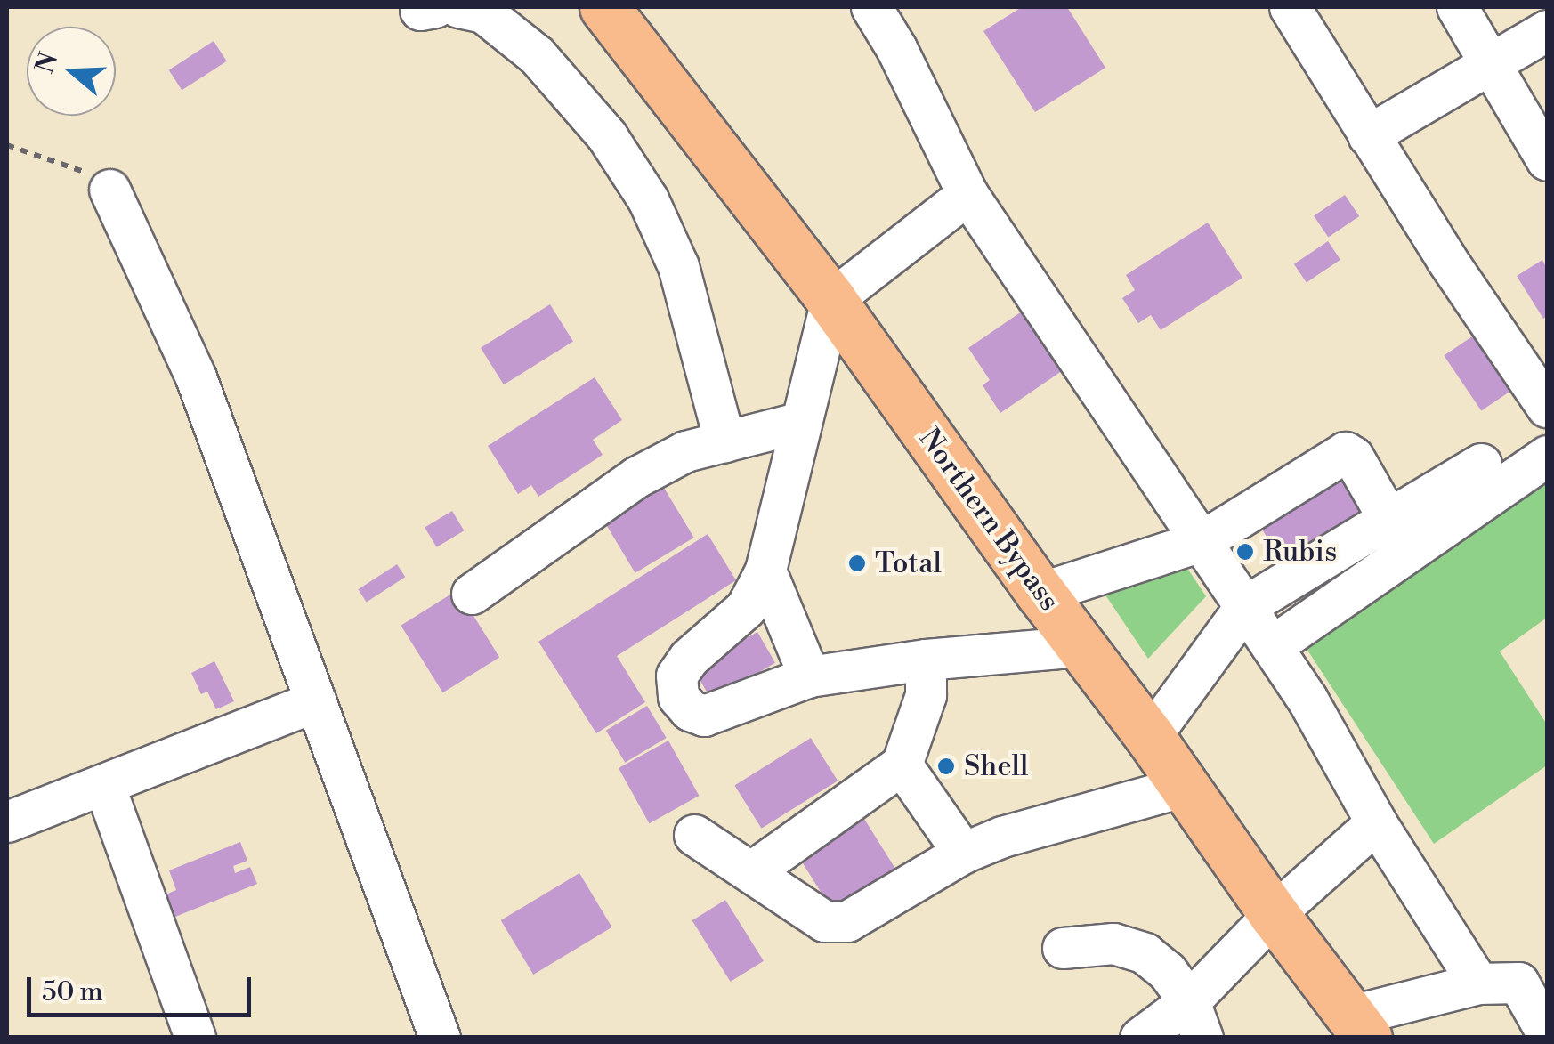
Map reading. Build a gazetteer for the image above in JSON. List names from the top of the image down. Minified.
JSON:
{"streets":{"main road":["Northern Bypass"]},"places":["Rubis","Total","Shell"],"scale_bar":"50 m","north":"left"}
